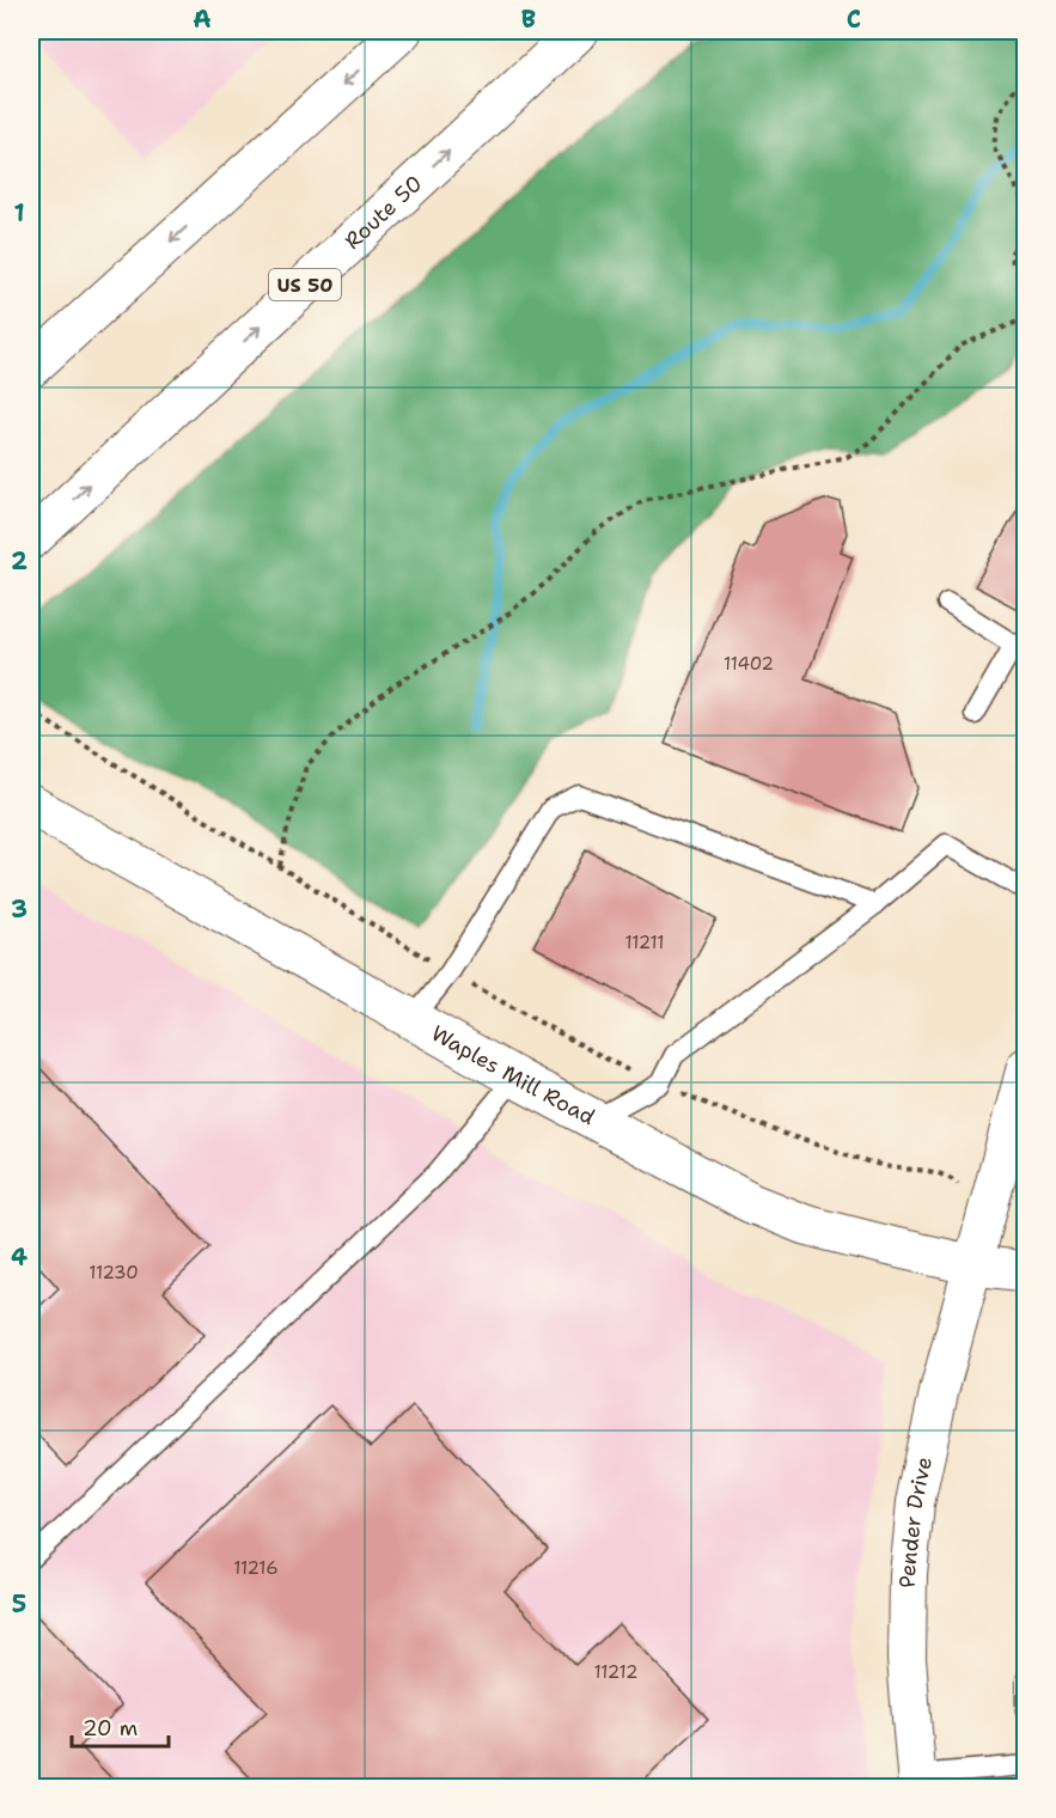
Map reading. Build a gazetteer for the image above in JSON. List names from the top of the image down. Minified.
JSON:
{"streets":{"main road":["Route 50","US 50","Waples Mill Road"],"street":["Pender Drive"]},"crossings":[["Waples Mill Road","Pender Drive"]],"house_numbers":["11402","11211","11230","11216","11212"],"scale_bar":"20 m","grid":{"columns":["A","B","C"],"rows":["1","2","3","4","5"]}}
